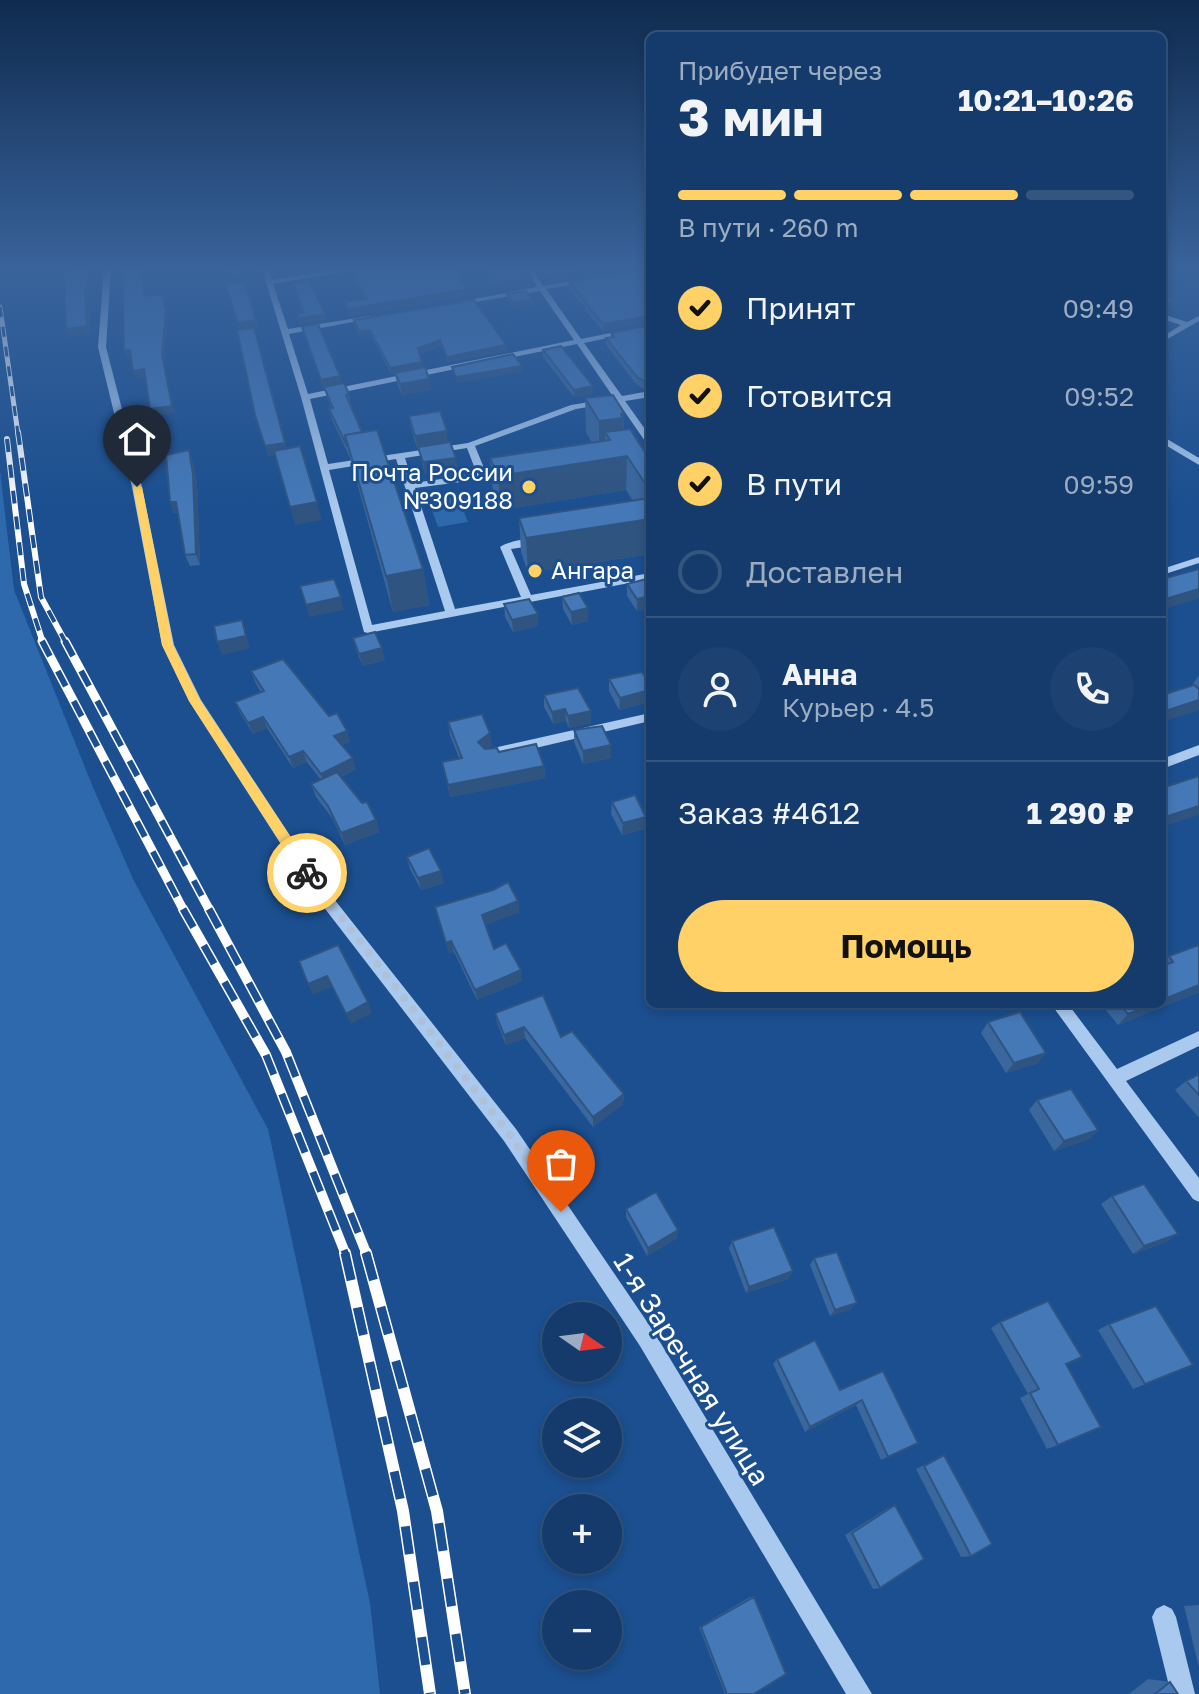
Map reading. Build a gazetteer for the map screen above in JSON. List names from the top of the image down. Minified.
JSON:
{"streets":{"street":["1-я Заречная улица"]},"places":["Почта России №309188","Ангара"],"north":"right","page":{"heading":["3 мин","Прибудет через","10:21–10:26"],"panel":["Анна","Курьер · 4.5","Заказ #4612","1 290 ₽"],"bar":"В пути · 260 m","list":[["Принят","09:49"],["Готовится","09:52"],["В пути","09:59"],"Доставлен"],"buttons":"Помощь","map_buttons":["+","−"]}}
